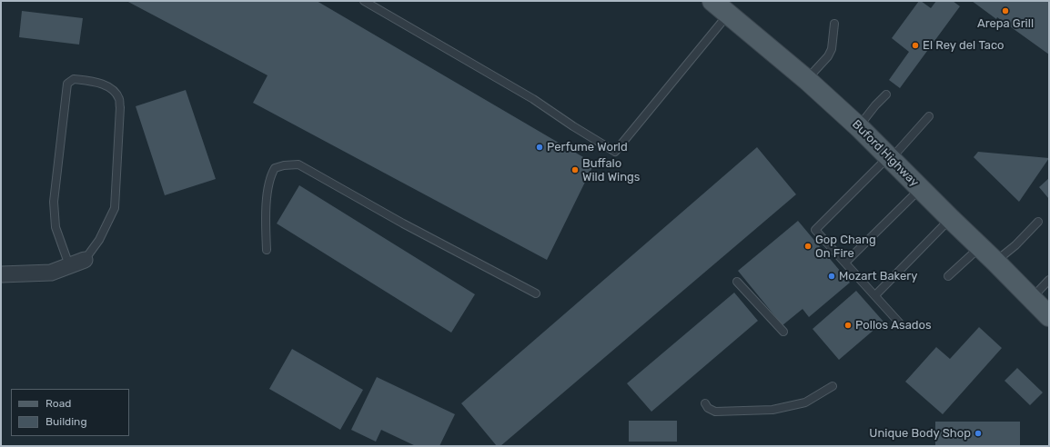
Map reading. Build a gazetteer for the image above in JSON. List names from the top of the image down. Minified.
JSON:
{"streets":{"main road":["Buford Highway"]},"places":["Arepa Grill","El Rey del Taco","Perfume World","Buffalo Wild Wings","Gop Chang On Fire","Mozart Bakery","Pollos Asados","Unique Body Shop"],"legend":["Road","Building"]}
